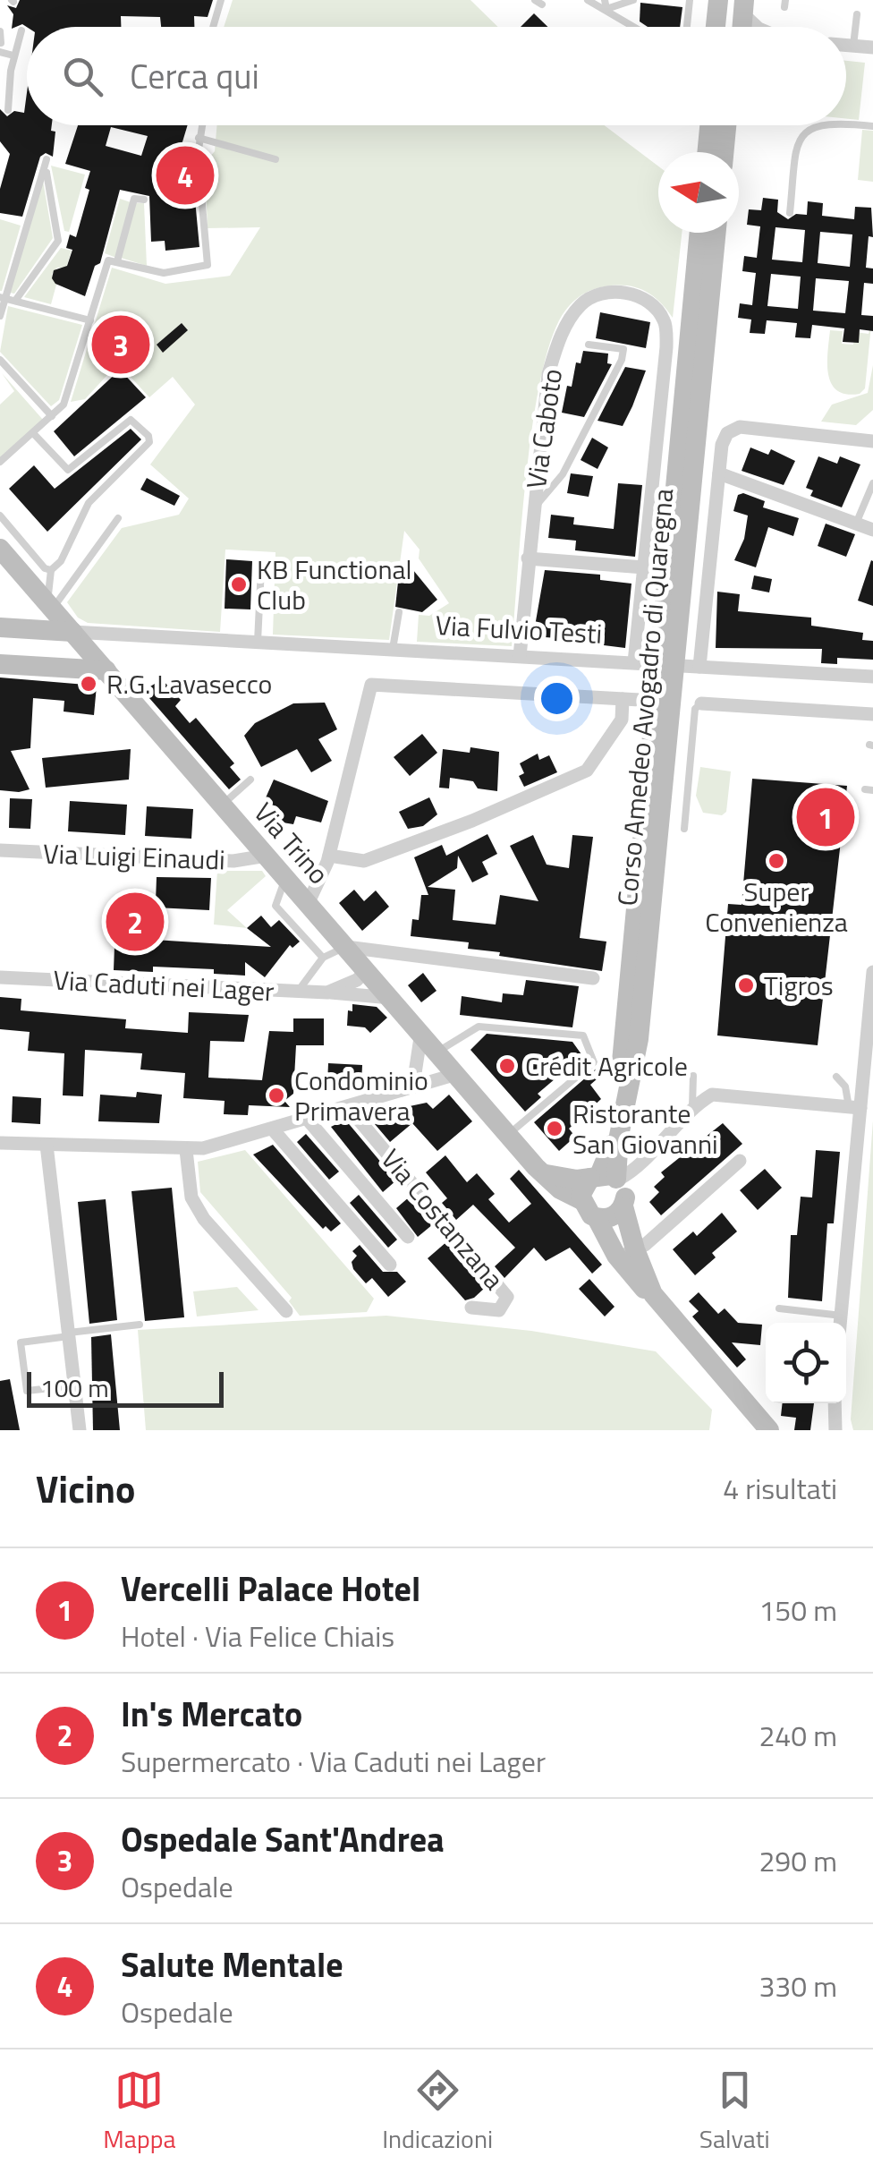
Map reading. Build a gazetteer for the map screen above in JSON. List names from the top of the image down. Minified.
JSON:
{"streets":{"main road":["Via Fulvio Testi","Corso Amedeo Avogadro di Quaregna","Via Trino"],"street":["Via Caboto","Via Luigi Einaudi","Via Caduti nei Lager","Via Costanzana"]},"crossings":[["Via Caboto","Via Fulvio Testi"],["Via Caboto","Corso Amedeo Avogadro di Quaregna"],["Via Fulvio Testi","Corso Amedeo Avogadro di Quaregna"],["Via Fulvio Testi","Via Trino"],["Corso Amedeo Avogadro di Quaregna","Via Trino"],["Via Trino","Via Luigi Einaudi"],["Via Trino","Via Caduti nei Lager"]],"places":["KB Functional Club","R.G. Lavasecco","Super Convenienza","Tigros","Crédit Agricole","Condominio Primavera","Ristorante San Giovanni"],"scale_bar":"100 m","north":"left","page":{"search":"Cerca qui","pins":["4","3","1","2"],"scale":"100 m","heading":["Vicino","4 risultati"],"list":[{"mark":"1","name":"Vercelli Palace Hotel","note":"Hotel · Via Felice Chiais","value":"150 m"},{"mark":"2","name":"In's Mercato","note":"Supermercato · Via Caduti nei Lager","value":"240 m"},{"mark":"3","name":"Ospedale Sant'Andrea","note":"Ospedale","value":"290 m"},{"mark":"4","name":"Salute Mentale","note":"Ospedale","value":"330 m"}],"nav":["Mappa","Indicazioni","Salvati"]}}
